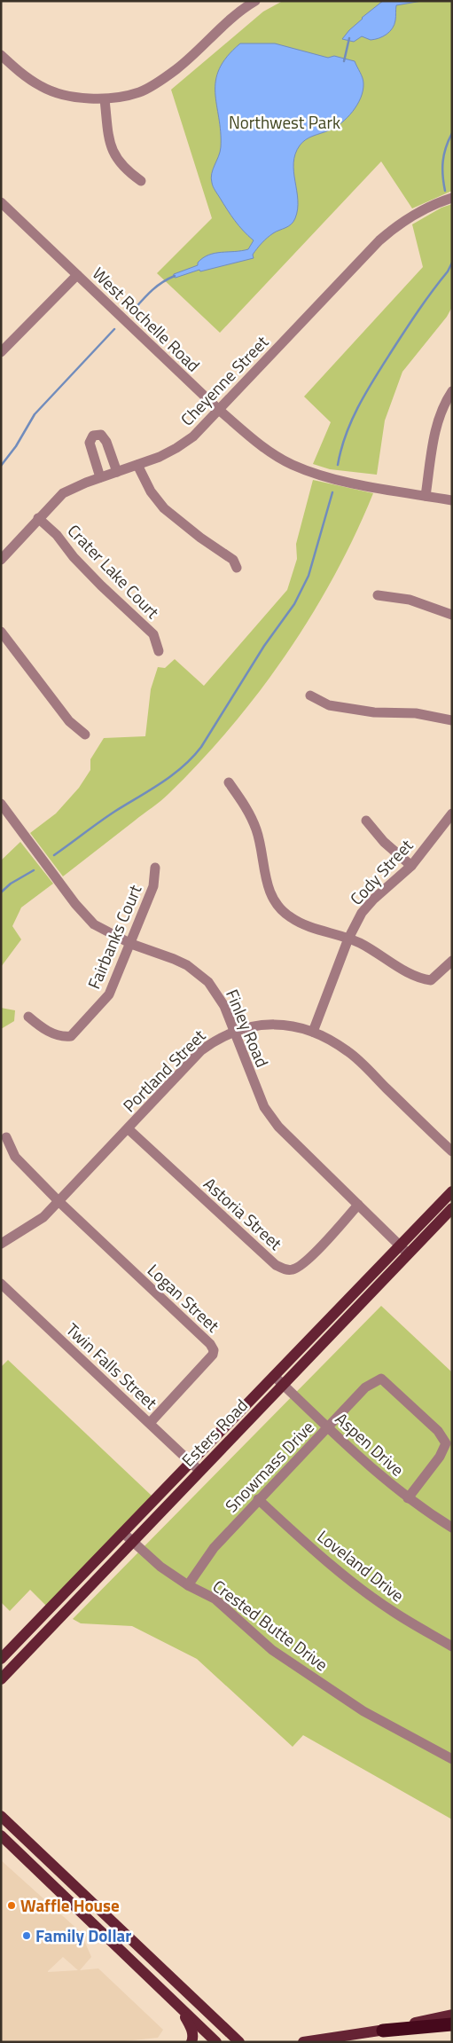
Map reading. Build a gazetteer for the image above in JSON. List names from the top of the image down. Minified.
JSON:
{"streets":{"main road":["Esters Road"],"street":["West Rochelle Road","Cheyenne Street","Crater Lake Court","Cody Street","Fairbanks Court","Finley Road","Portland Street","Astoria Street","Logan Street","Twin Falls Street","Aspen Drive","Snowmass Drive","Loveland Drive","Crested Butte Drive"]},"crossings":[["West Rochelle Road","Cheyenne Street"],["Cheyenne Street","Crater Lake Court"],["Cody Street","Portland Street"],["Fairbanks Court","Finley Road"],["Finley Road","Portland Street"],["Finley Road","Astoria Street"],["Finley Road","Esters Road"],["Portland Street","Astoria Street"],["Portland Street","Logan Street"],["Logan Street","Twin Falls Street"],["Twin Falls Street","Esters Road"],["Esters Road","Aspen Drive"],["Esters Road","Crested Butte Drive"],["Aspen Drive","Snowmass Drive"],["Snowmass Drive","Loveland Drive"],["Snowmass Drive","Crested Butte Drive"]],"parks":["Northwest Park"],"places":["Waffle House","Family Dollar"]}
